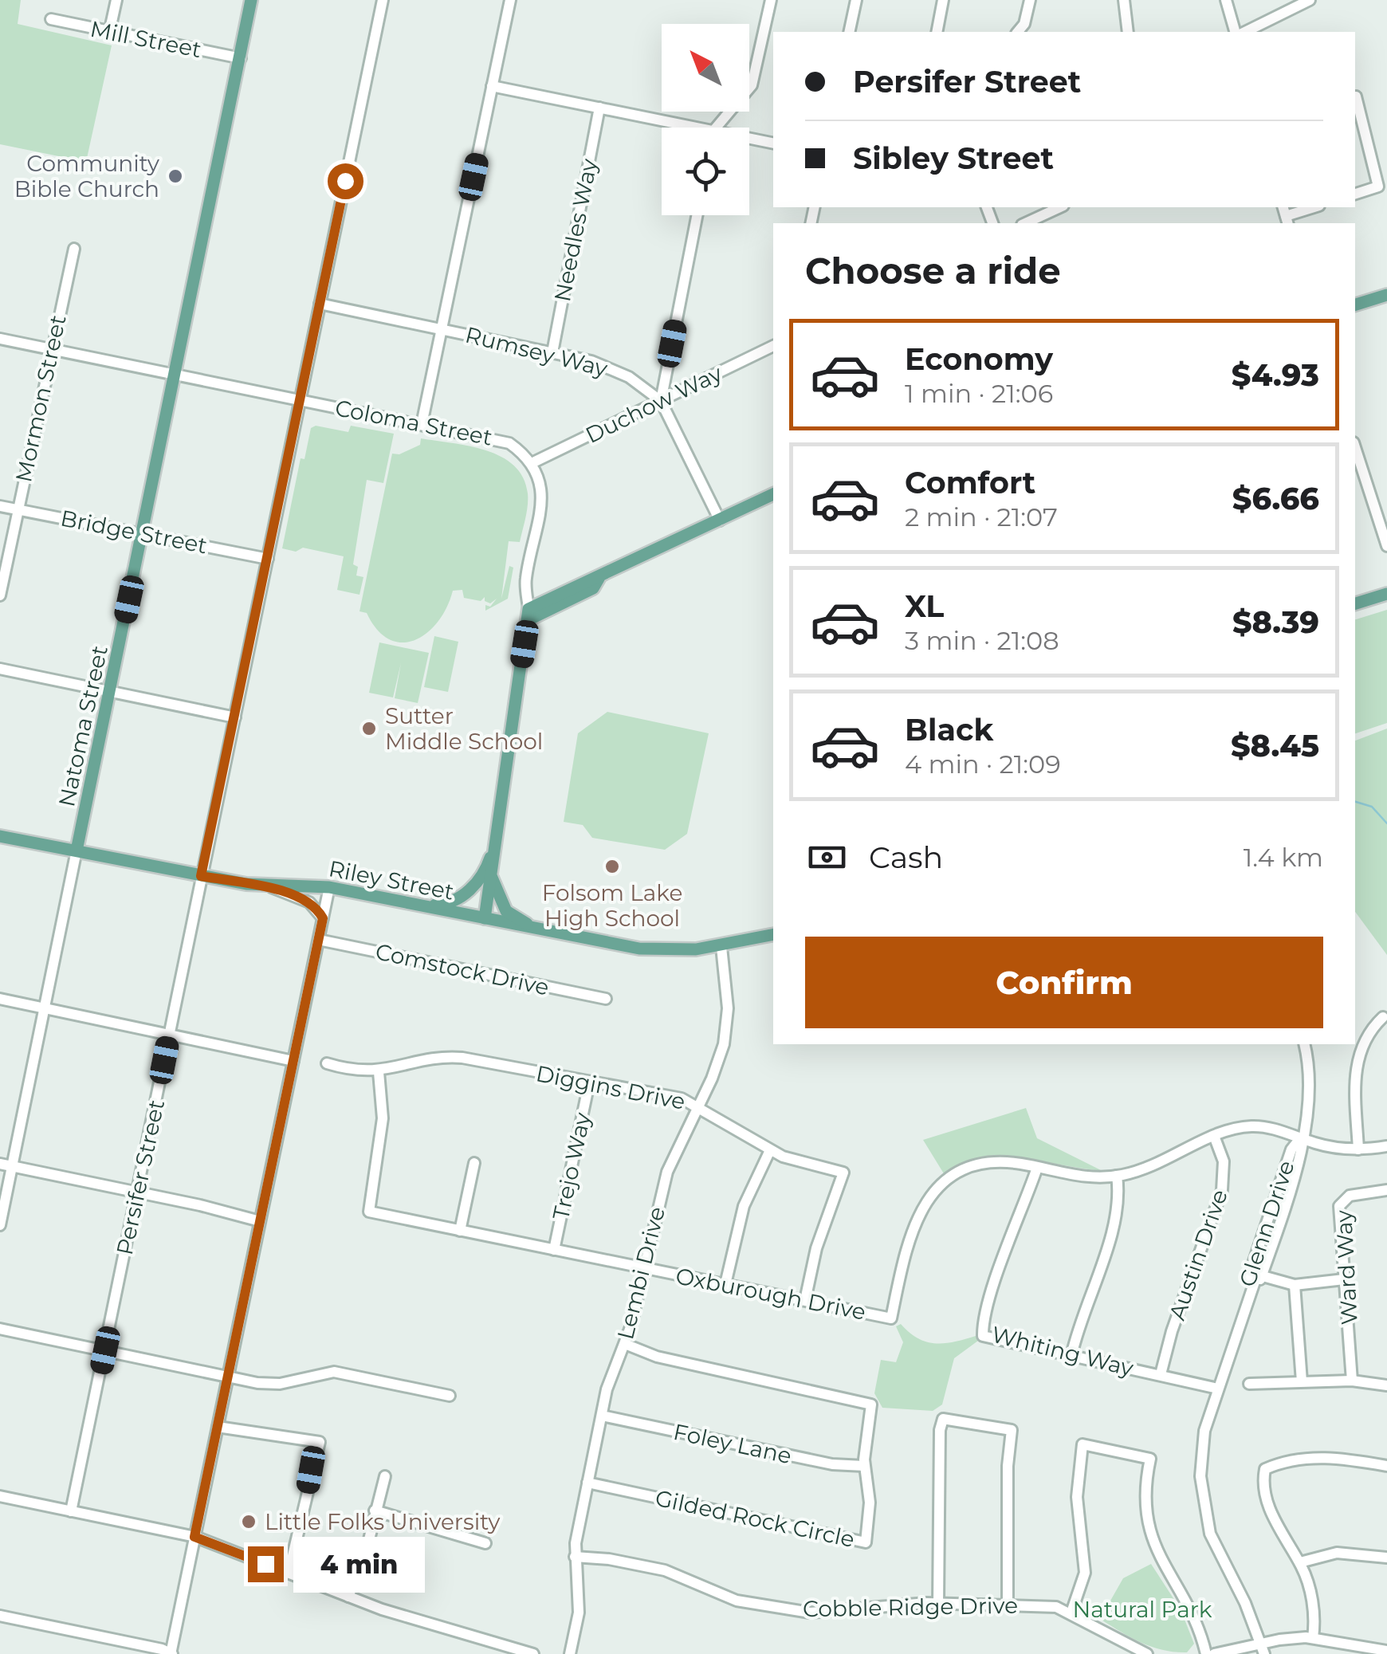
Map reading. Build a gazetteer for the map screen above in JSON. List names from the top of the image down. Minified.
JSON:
{"streets":{"main road":["Natoma Street","Riley Street"],"street":["Mill Street","Needles Way","Rumsey Way","Mormon Street","Duchow Way","Coloma Street","Bridge Street","Comstock Drive","Diggins Drive","Trejo Way","Persifer Street","Glenn Drive","Austin Drive","Ward Way","Lembi Drive","Oxburough Drive","Whiting Way","Foley Lane","Gilded Rock Circle","Cobble Ridge Drive"]},"crossings":[["Mill Street","Natoma Street"],["Needles Way","Rumsey Way"],["Rumsey Way","Duchow Way"],["Rumsey Way","Persifer Street"],["Mormon Street","Coloma Street"],["Mormon Street","Bridge Street"],["Duchow Way","Coloma Street"],["Coloma Street","Natoma Street"],["Coloma Street","Persifer Street"],["Bridge Street","Natoma Street"],["Bridge Street","Persifer Street"],["Natoma Street","Riley Street"],["Riley Street","Persifer Street"],["Riley Street","Lembi Drive"],["Diggins Drive","Trejo Way"],["Diggins Drive","Lembi Drive"],["Diggins Drive","Oxburough Drive"],["Trejo Way","Oxburough Drive"],["Glenn Drive","Oxburough Drive"],["Glenn Drive","Whiting Way"],["Austin Drive","Oxburough Drive"],["Austin Drive","Whiting Way"],["Lembi Drive","Oxburough Drive"],["Lembi Drive","Foley Lane"],["Lembi Drive","Gilded Rock Circle"],["Lembi Drive","Cobble Ridge Drive"],["Oxburough Drive","Whiting Way"],["Foley Lane","Gilded Rock Circle"]],"parks":["Natural Park"],"places":["Community Bible Church","Sutter Middle School","Folsom Lake High School","Little Folks University"],"north":"top left","page":{"banner":["Persifer Street","Sibley Street"],"heading":"Choose a ride","list":[{"name":"Economy","note":"1 min · 21:06","value":"$4.93"},{"name":"Comfort","note":"2 min · 21:07","value":"$6.66"},{"name":"XL","note":"3 min · 21:08","value":"$8.39"},{"name":"Black","note":"4 min · 21:09","value":"$8.45"}],"pay":["Cash","1.4 km"],"buttons":"Confirm","bubble":"4 min"}}
